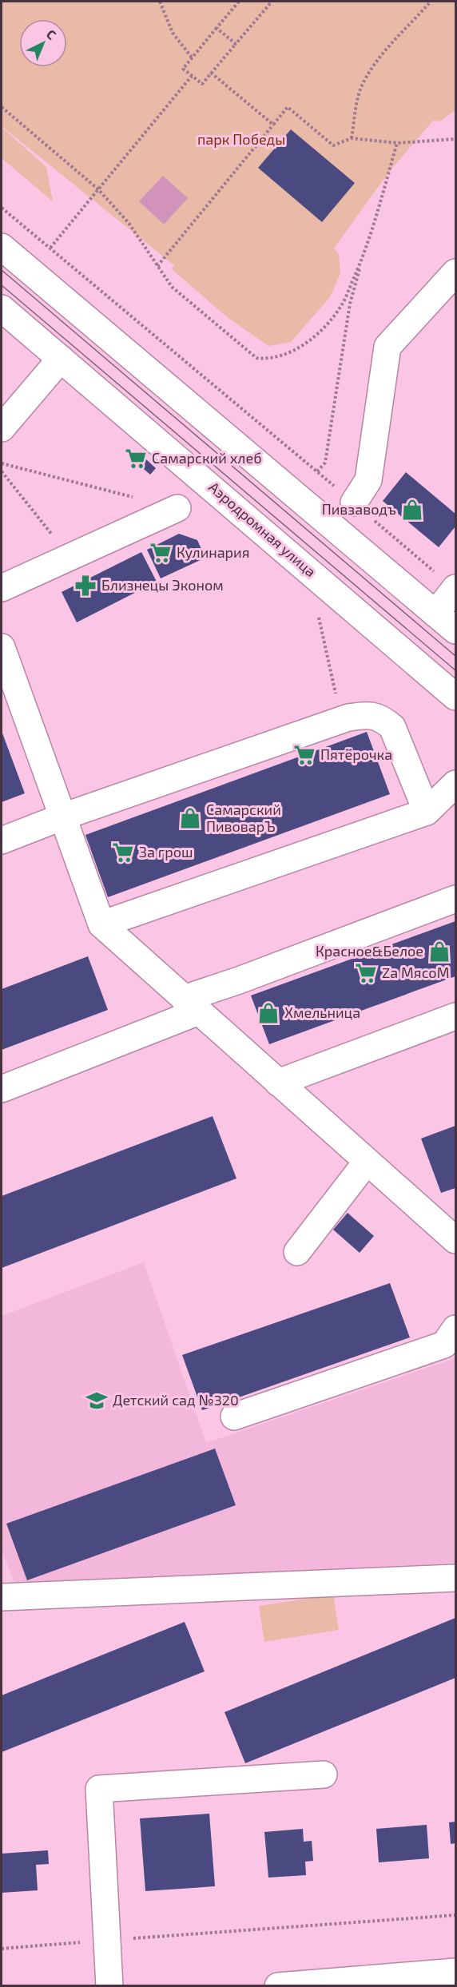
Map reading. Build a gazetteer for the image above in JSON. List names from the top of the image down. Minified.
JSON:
{"streets":{"main road":["Аэродромная улица"]},"parks":["парк Победы"],"places":{"supermarket":["Самарский хлеб","Кулинария","Пятёрочка","За грош","Za МясоМ"],"shop":["Пивзаводъ","Самарский ПивоварЪ","Красное&Белое","Хмельница"],"pharmacy":["Близнецы Эконом"],"school or university":["Детский сад №320"]},"north":"top right"}
